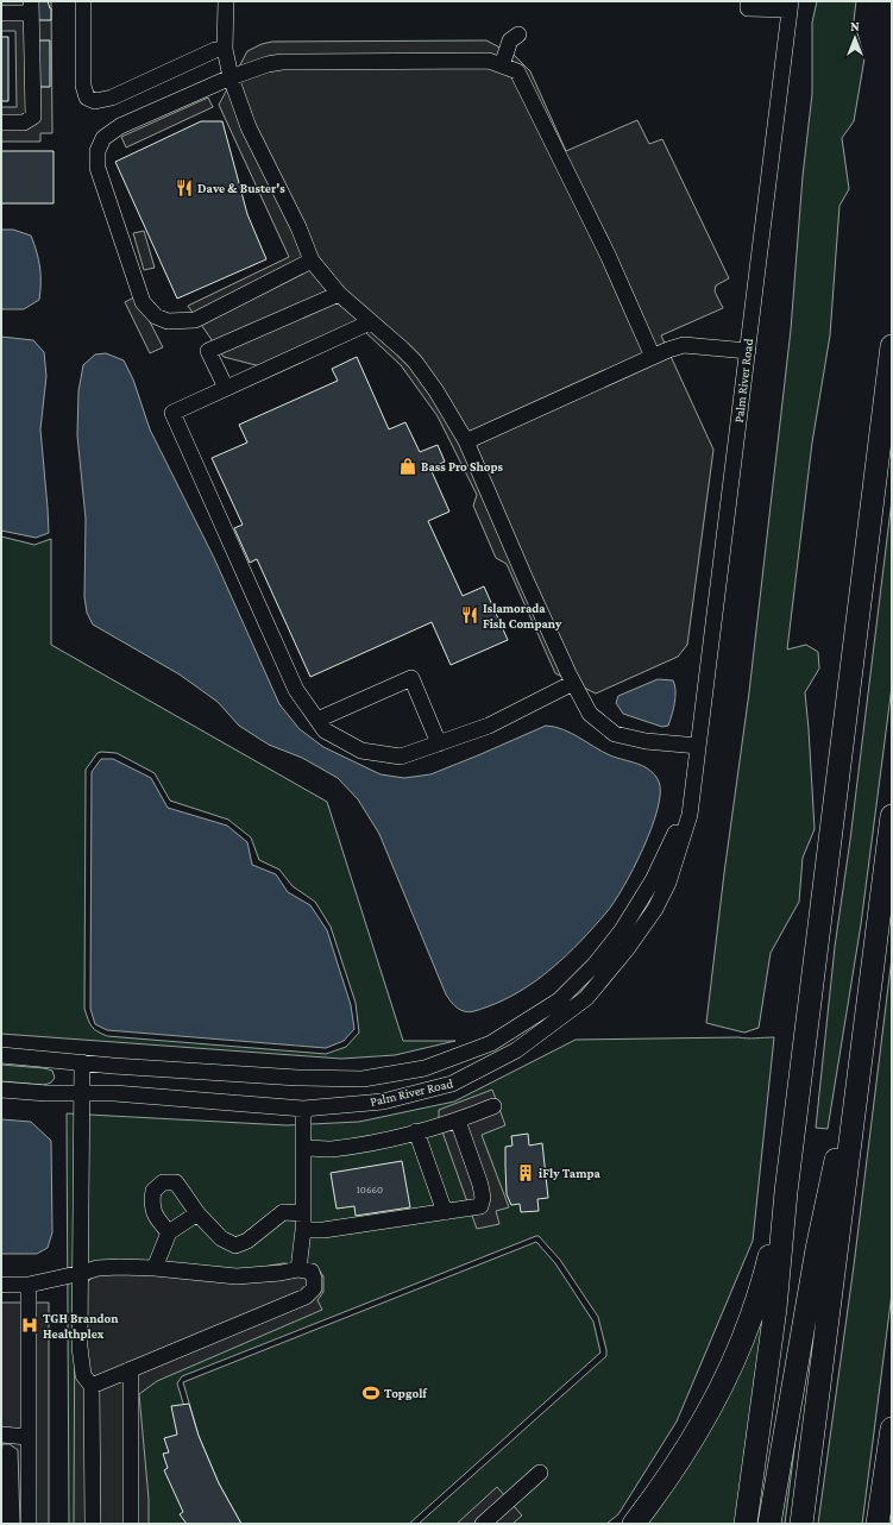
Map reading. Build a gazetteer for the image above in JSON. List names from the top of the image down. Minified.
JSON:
{"streets":{"street":["Palm River Road"]},"places":{"restaurant":["Dave & Buster's","Islamorada Fish Company"],"shop":["Bass Pro Shops"],"building":["iFly Tampa"],"hospital":["TGH Brandon Healthplex"],"sports":["Topgolf"]},"house_numbers":["10660"],"north":"top"}
